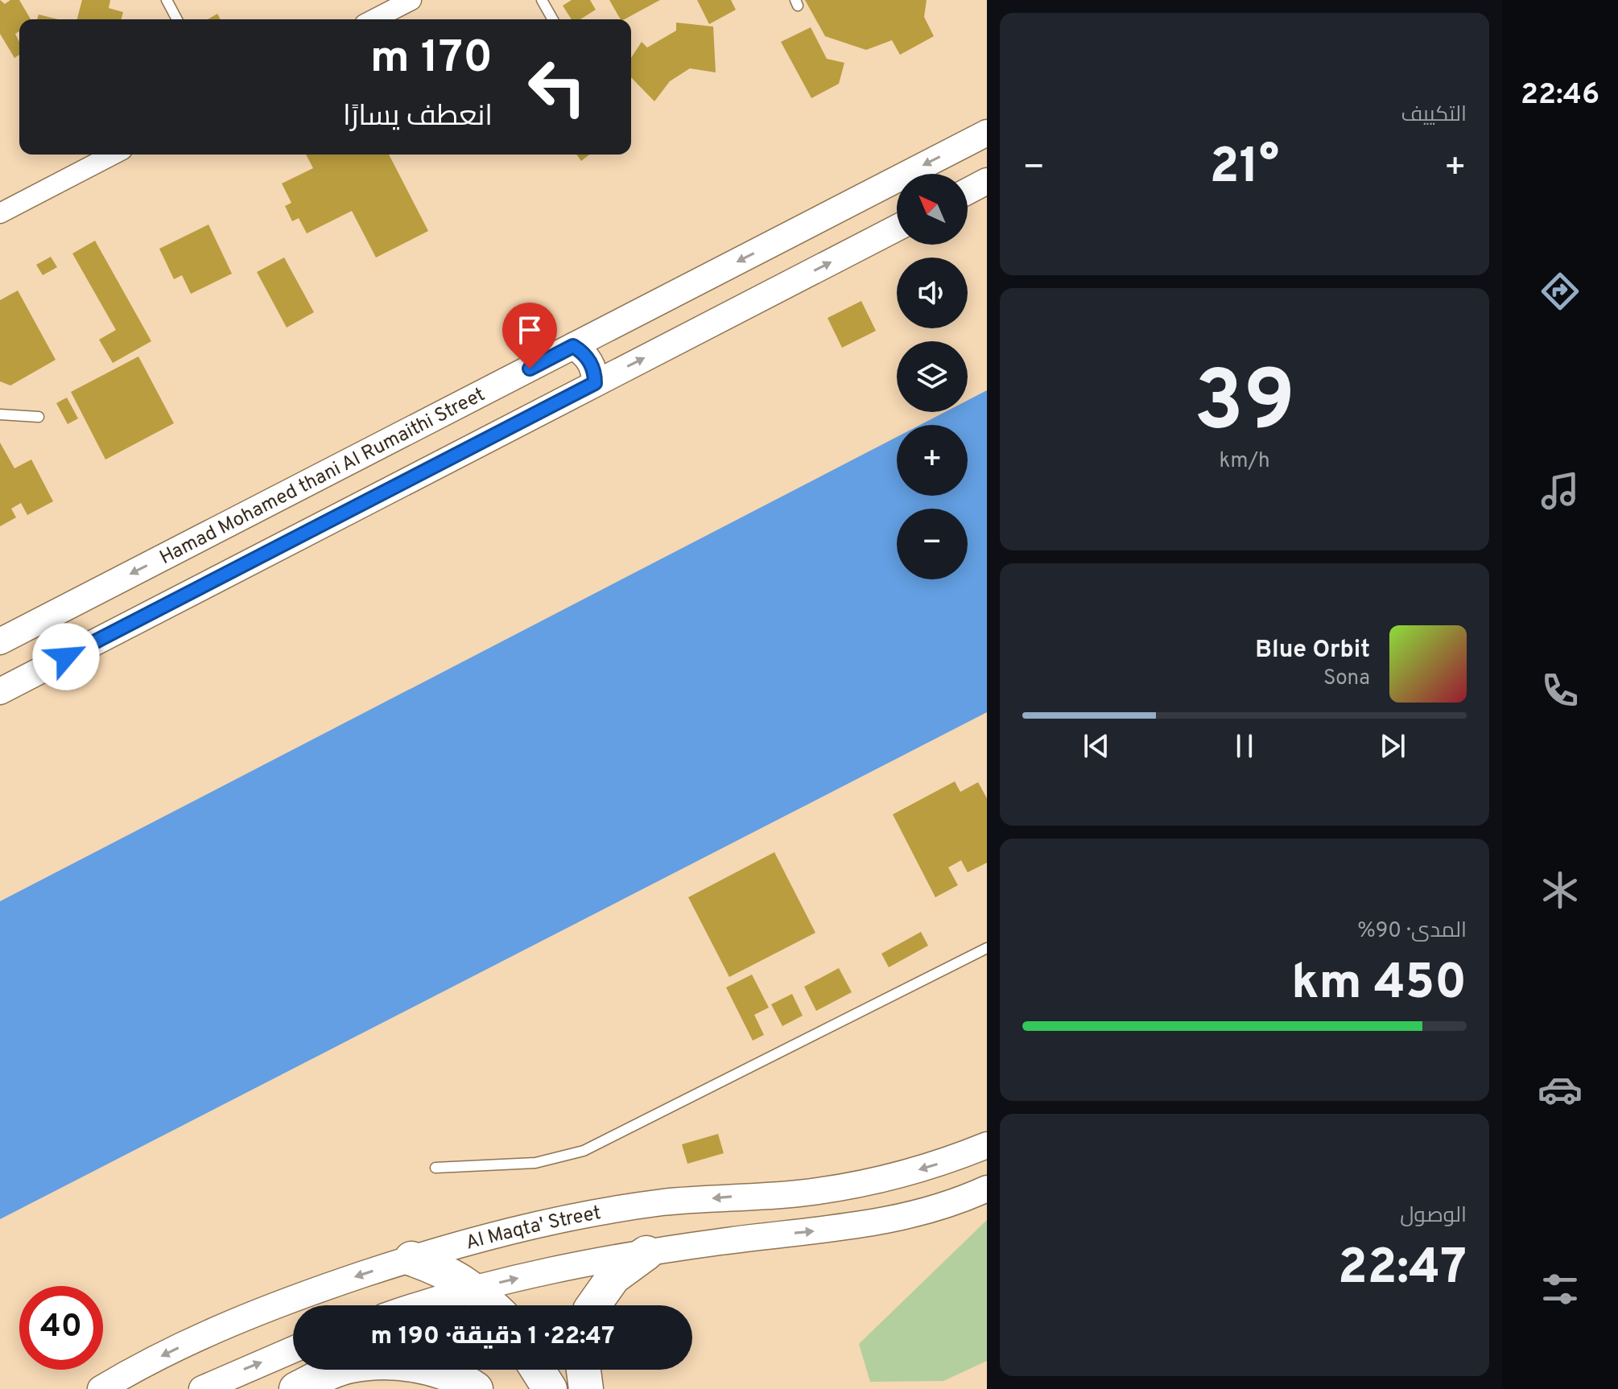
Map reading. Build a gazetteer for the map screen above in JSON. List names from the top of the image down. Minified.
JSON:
{"streets":{"street":["Hamad Mohamed thani Al Rumaithi Street","Al Maqta' Street"]},"north":"top left","page":{"tabs":"22:46","tile":["التكييف",["39","km/h"],["المدى · 90%","450 km"],["الوصول","22:47"]],"turn":["170 m","انعطف يسارًا"],"heat":["−","21°","+"],"map_buttons":["+","−"],"song":["Blue Orbit","Sona"],"limit":"40","trip":"22:47 · 1 دقيقة · 190 m"}}
